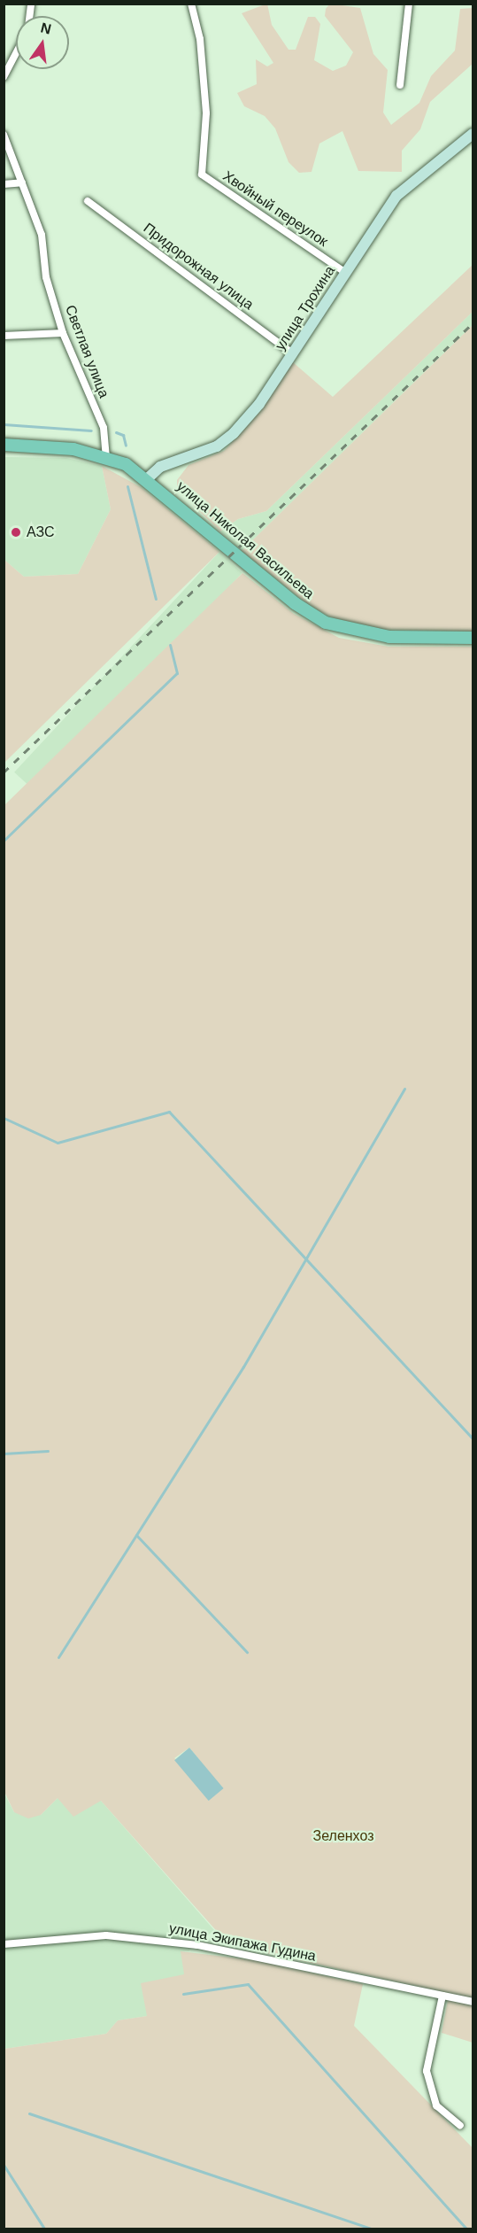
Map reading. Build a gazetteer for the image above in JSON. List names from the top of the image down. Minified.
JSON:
{"streets":{"main road":["улица Николая Васильева"],"street":["Хвойный переулок","Придорожная улица","улица Трохина","Светлая улица","улица Экипажа Гудина"]},"crossings":[["Хвойный переулок","улица Трохина"],["Придорожная улица","улица Трохина"],["улица Трохина","улица Николая Васильева"],["Светлая улица","улица Николая Васильева"]],"parks":["Зеленхоз"],"places":["АЗС"],"north":"top"}
